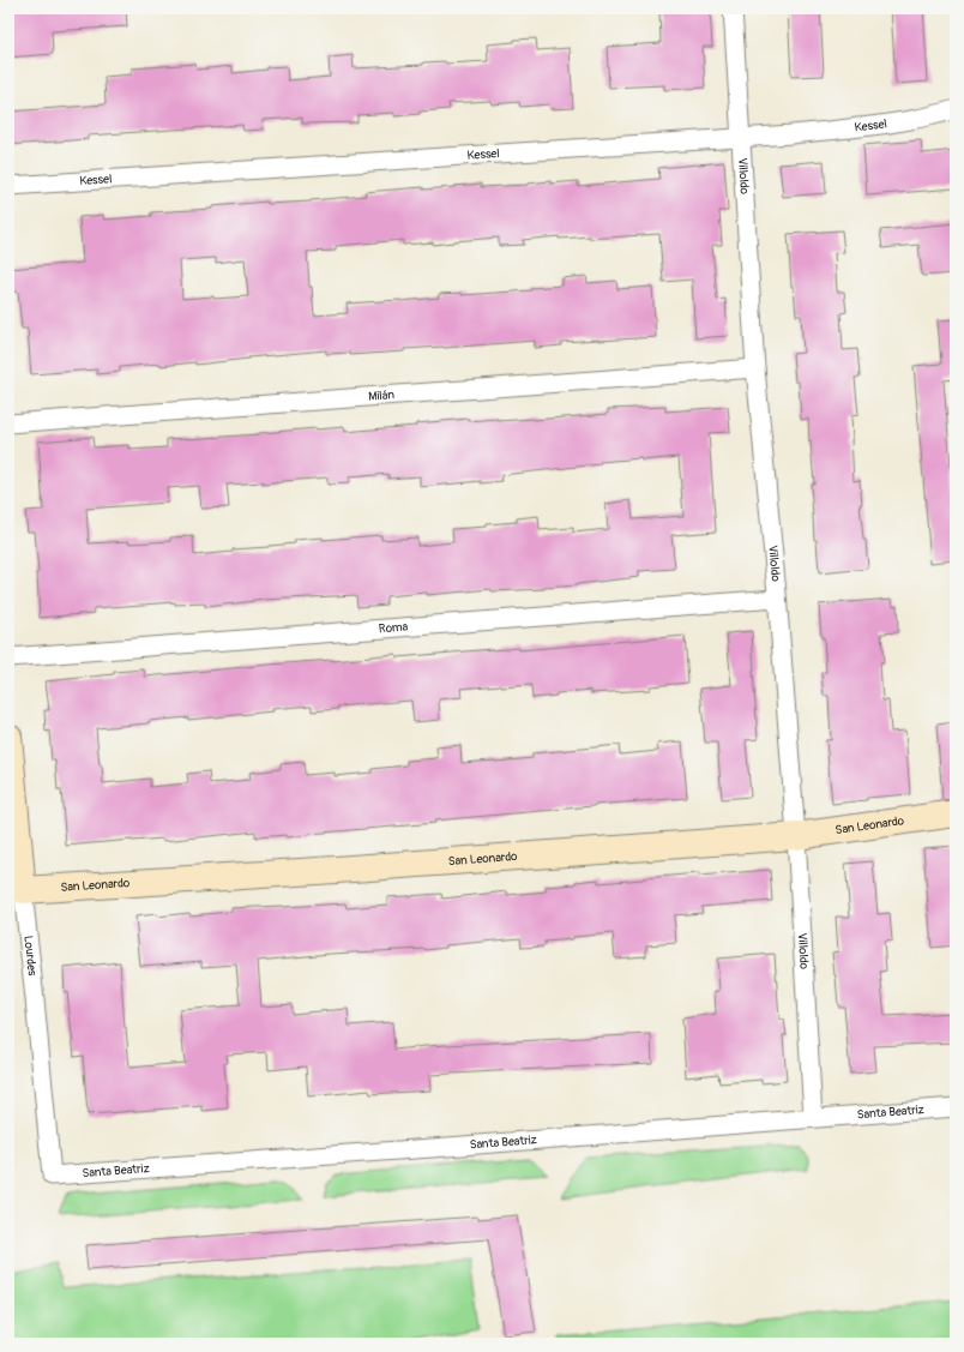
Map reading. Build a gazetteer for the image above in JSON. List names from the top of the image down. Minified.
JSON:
{"streets":{"street":["Kessel","Villoldo","Milán","Roma","San Leonardo","Lourdes","Santa Beatriz"]},"crossings":[["Kessel","Villoldo"],["Villoldo","Milán"],["Villoldo","Roma"],["Villoldo","San Leonardo"],["Villoldo","Santa Beatriz"],["San Leonardo","Lourdes"],["Lourdes","Santa Beatriz"]]}
